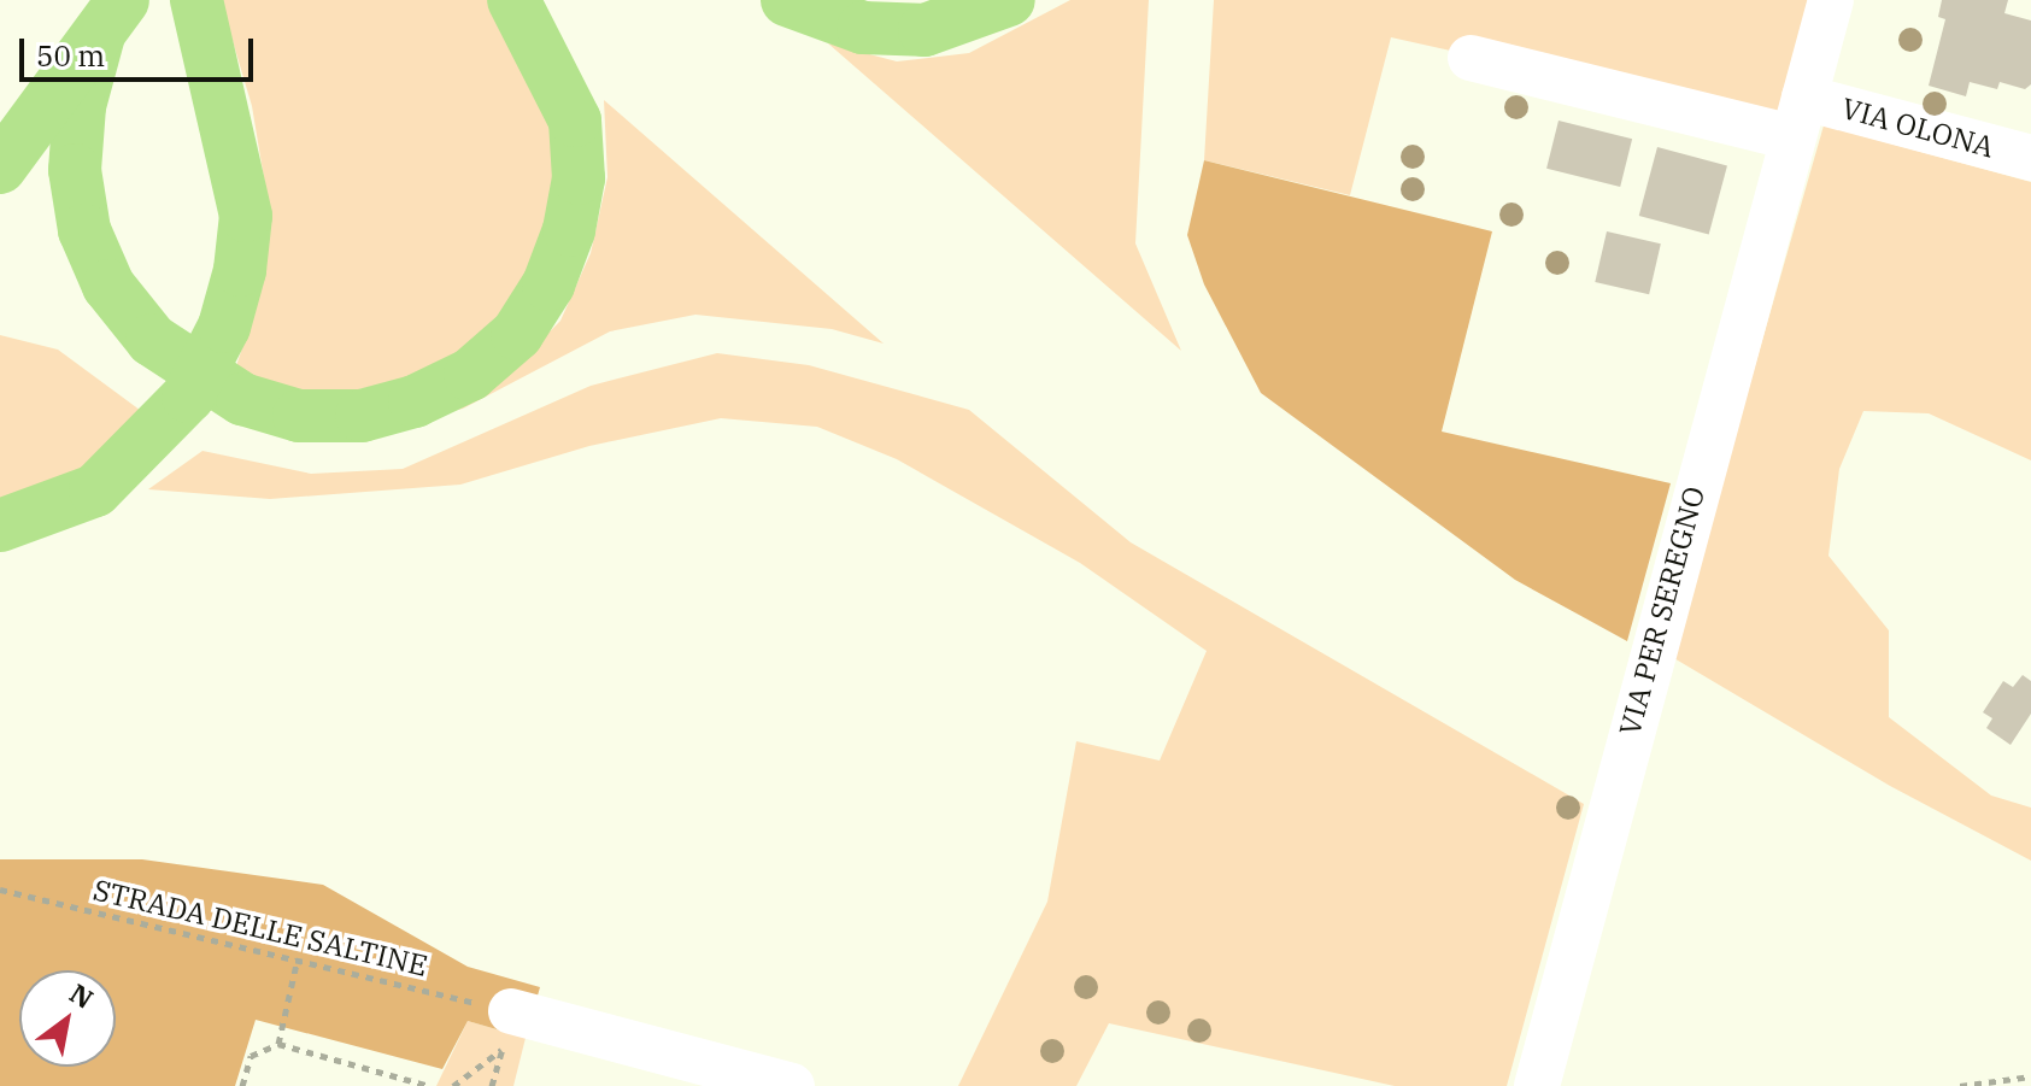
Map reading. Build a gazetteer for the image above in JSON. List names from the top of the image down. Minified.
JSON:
{"streets":{"street":["VIA OLONA","VIA PER SEREGNO"],"path":["STRADA DELLE SALTINE"]},"crossings":[["VIA OLONA","VIA PER SEREGNO"]],"scale_bar":"50 m","north":"top right"}
